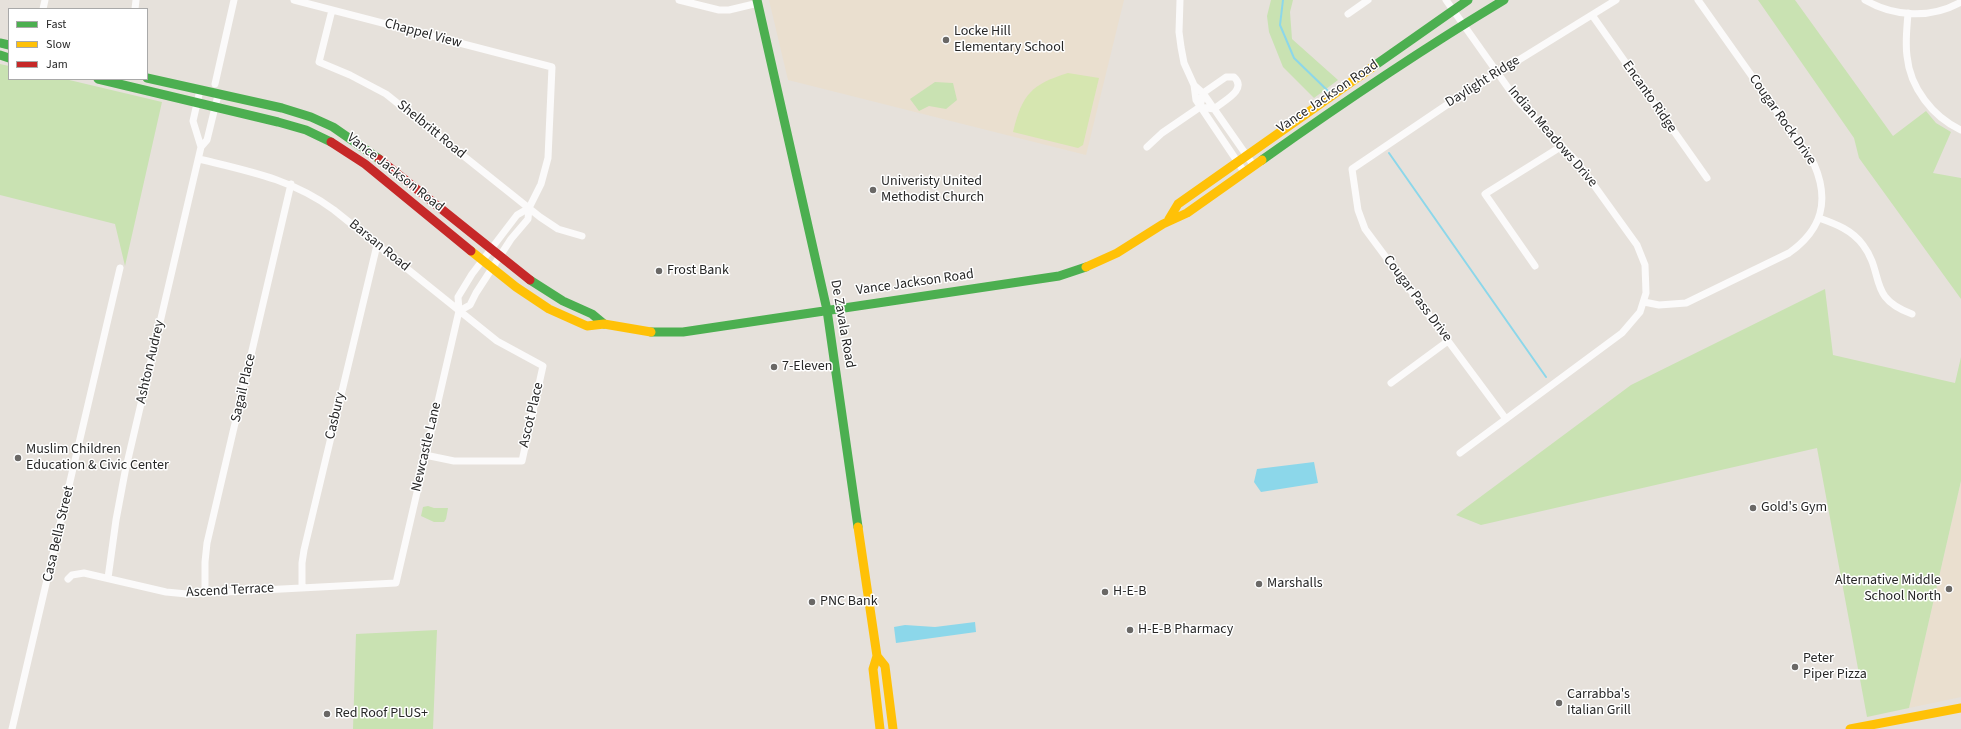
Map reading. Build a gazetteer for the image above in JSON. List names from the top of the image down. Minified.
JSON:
{"streets":{"main road":["Vance Jackson Road","De Zavala Road"],"street":["Chappel View","Daylight Ridge","Encanto Ridge","Cougar Rock Drive","Shelbritt Road","Indian Meadows Drive","Barsan Road","Cougar Pass Drive","Ashton Audrey","Sagail Place","Ascot Place","Casbury","Newcastle Lane","Casa Bella Street","Ascend Terrace"]},"crossings":[["Chappel View","Shelbritt Road"],["Chappel View","Newcastle Lane"],["Daylight Ridge","Encanto Ridge"],["Daylight Ridge","Indian Meadows Drive"],["Daylight Ridge","Cougar Pass Drive"],["Vance Jackson Road","Indian Meadows Drive"],["Vance Jackson Road","De Zavala Road"],["Vance Jackson Road","Ashton Audrey"],["Vance Jackson Road","Newcastle Lane"],["Cougar Rock Drive","Indian Meadows Drive"],["Shelbritt Road","Newcastle Lane"],["Indian Meadows Drive","Cougar Pass Drive"],["Barsan Road","Ashton Audrey"],["Barsan Road","Sagail Place"],["Barsan Road","Ascot Place"],["Barsan Road","Casbury"],["Barsan Road","Newcastle Lane"],["Ashton Audrey","Ascend Terrace"],["Sagail Place","Ascend Terrace"],["Ascot Place","Newcastle Lane"],["Casbury","Ascend Terrace"],["Newcastle Lane","Ascend Terrace"]],"places":["Locke Hill Elementary School","Univeristy United Methodist Church","Frost Bank","7-Eleven","Muslim Children Education & Civic Center","Gold's Gym","Marshalls","Alternative Middle School North","H-E-B","PNC Bank","H-E-B Pharmacy","Peter Piper Pizza","Carrabba's Italian Grill","Red Roof PLUS+"],"legend":["Fast","Slow","Jam"]}
